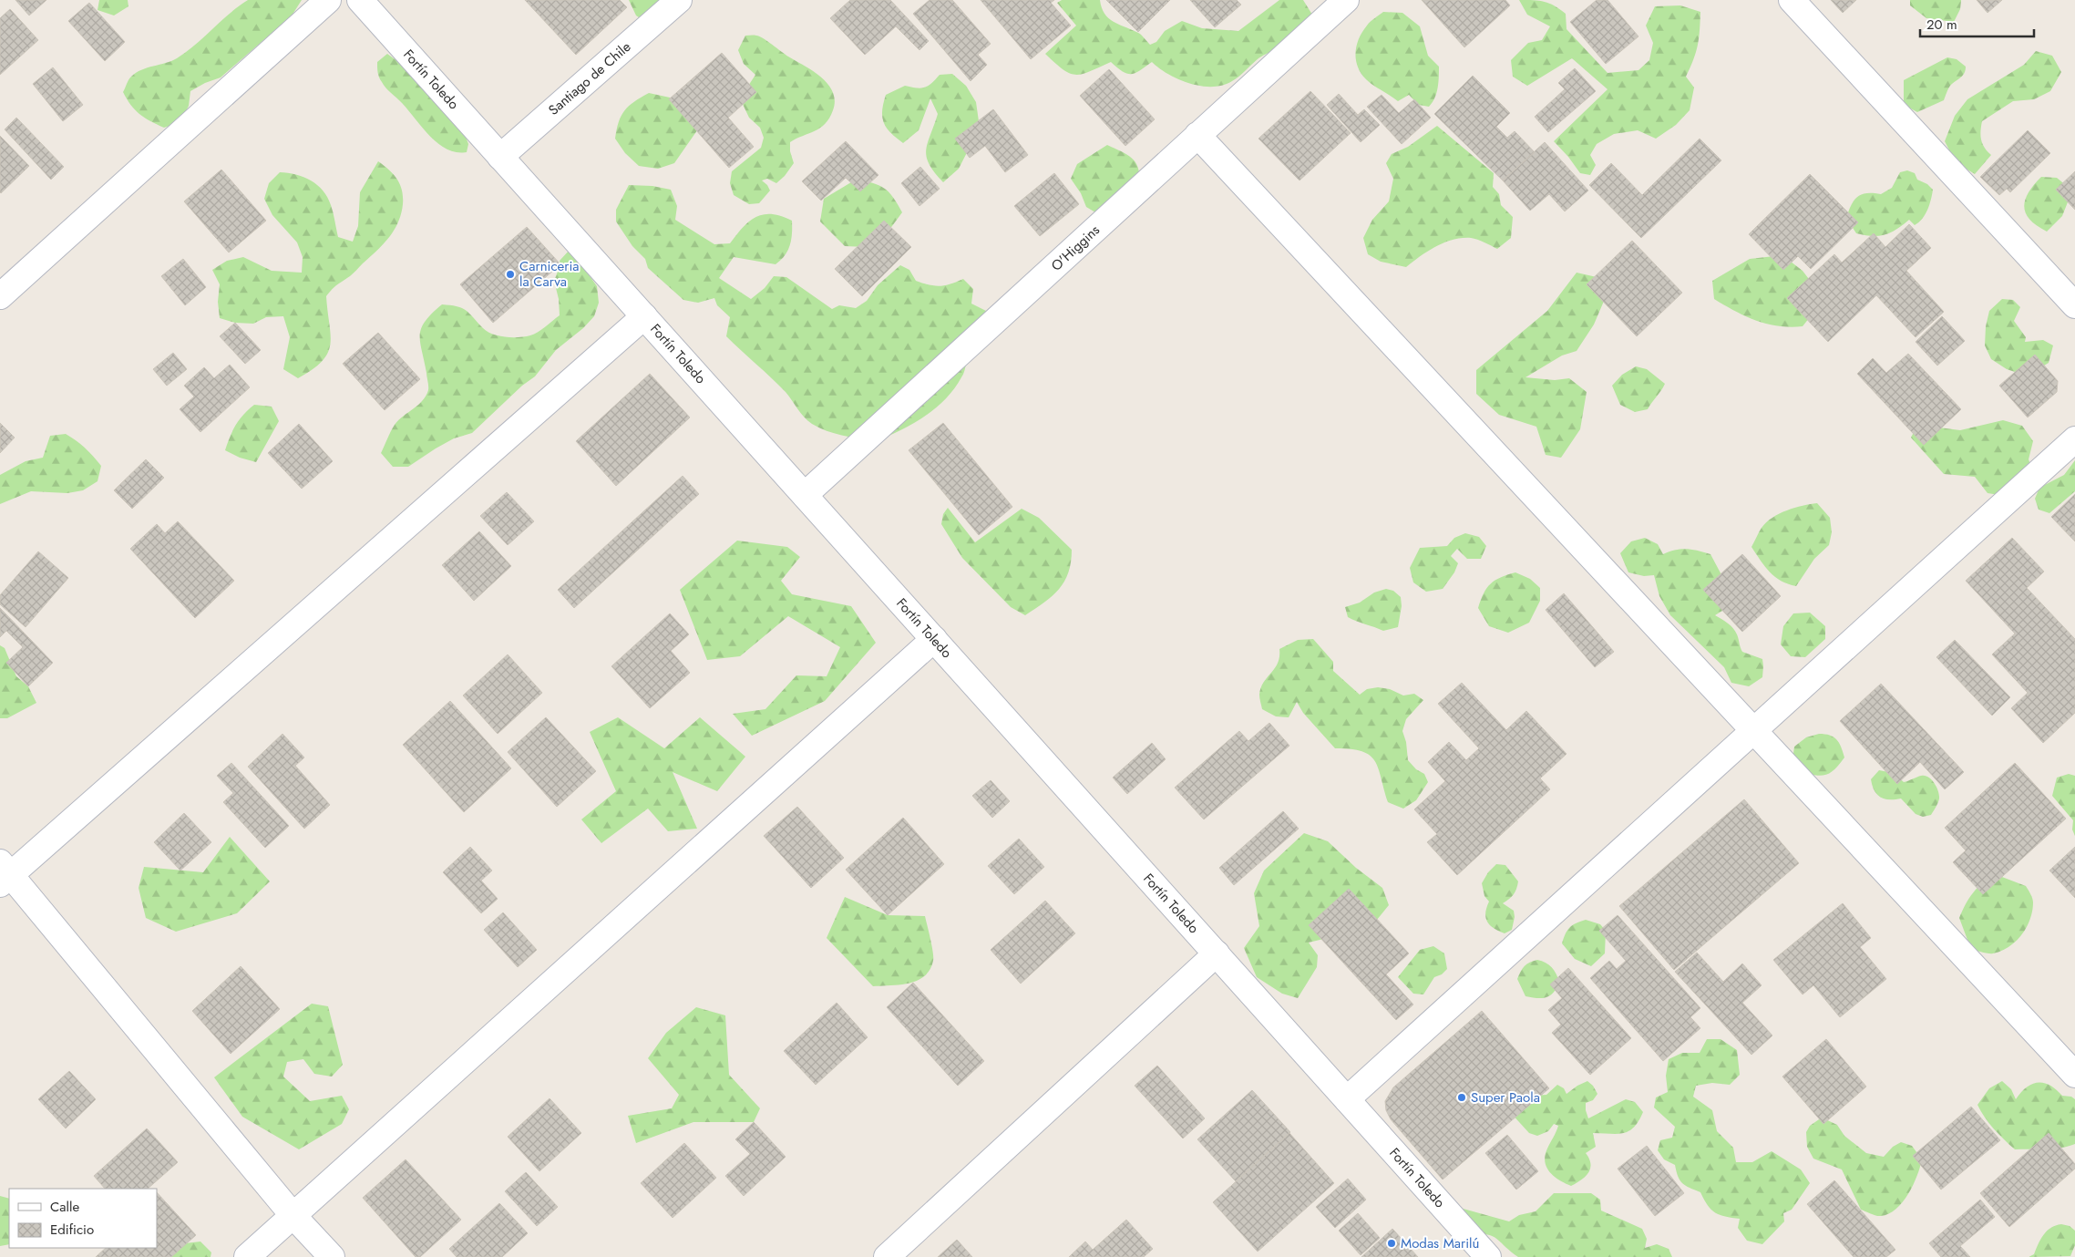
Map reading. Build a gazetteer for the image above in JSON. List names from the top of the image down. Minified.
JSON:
{"streets":{"street":["Santiago de Chile","Fortín Toledo","O'Higgins"]},"crossings":[["Santiago de Chile","Fortín Toledo"],["Fortín Toledo","O'Higgins"]],"places":["Carniceria la Carva","Super Paola","Modas Marilú"],"legend":["Calle","Edificio"],"scale_bar":"20 m"}
